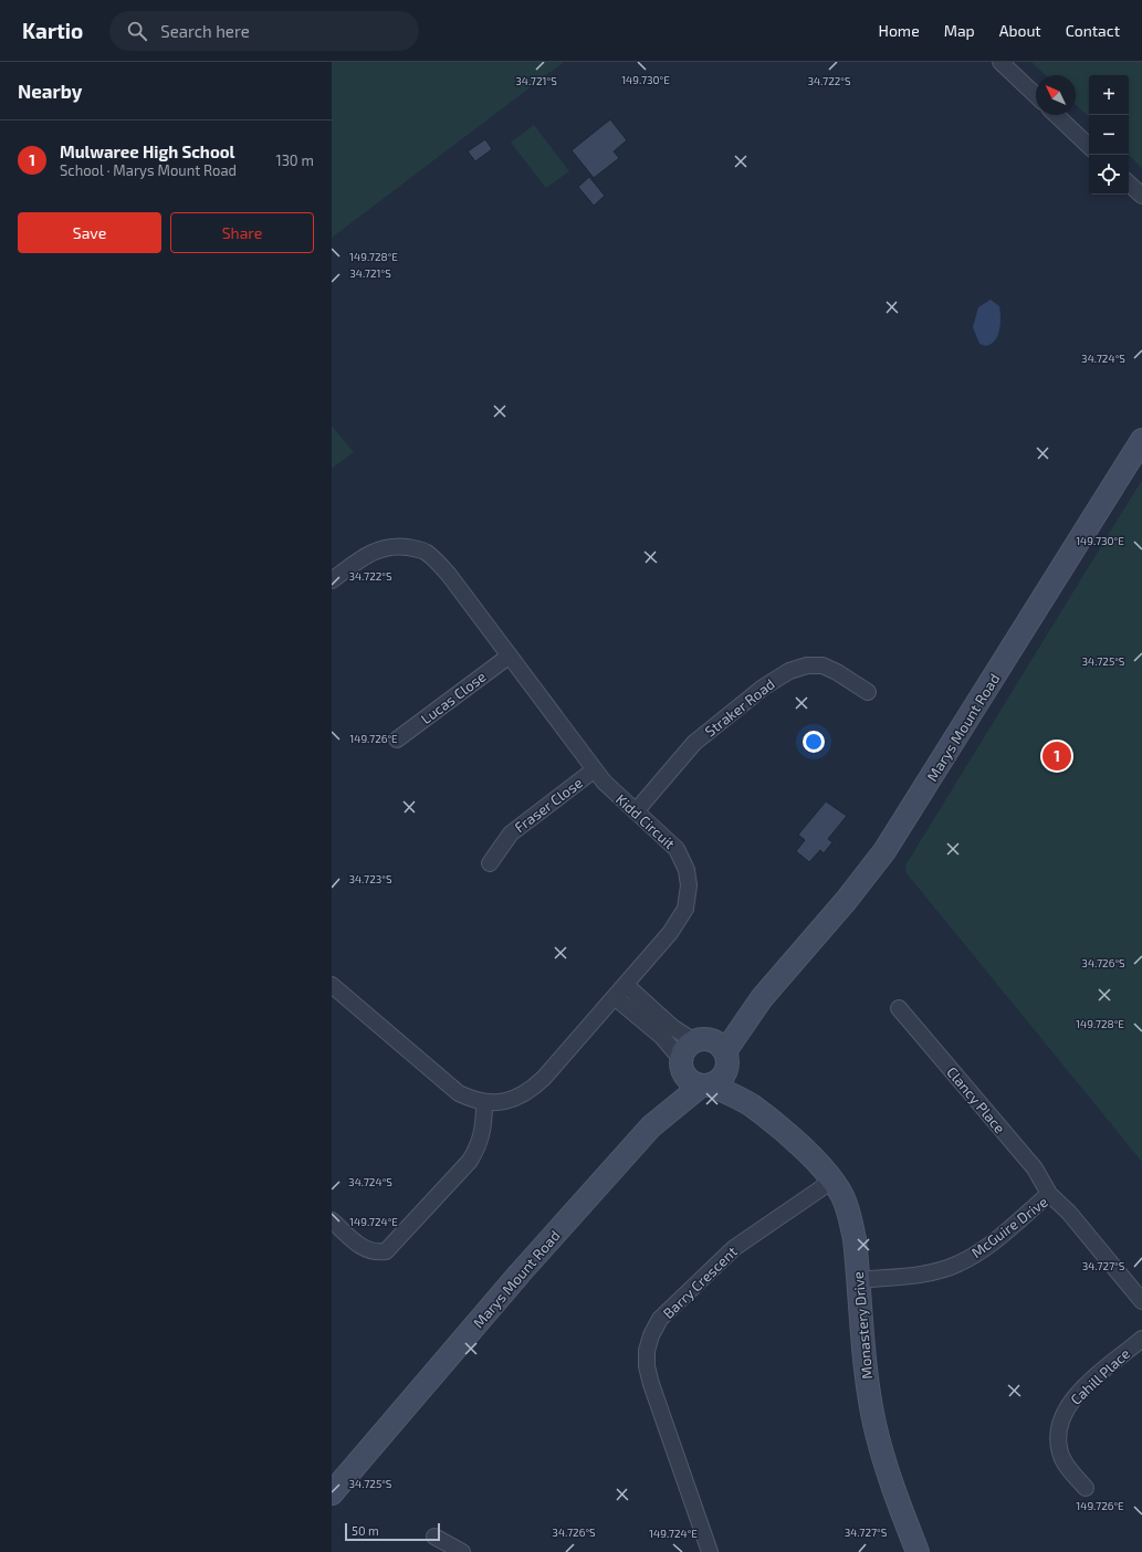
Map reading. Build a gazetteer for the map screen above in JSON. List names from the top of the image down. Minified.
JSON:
{"streets":{"street":["Lucas Close","Straker Road","Marys Mount Road","Fraser Close","Kidd Circuit","Clancy Place","McGuire Drive","Barry Crescent","Monastery Drive","Cahill Place"]},"crossings":[["Lucas Close","Kidd Circuit"],["Straker Road","Kidd Circuit"],["Marys Mount Road","Monastery Drive"],["Fraser Close","Kidd Circuit"],["Clancy Place","McGuire Drive"],["McGuire Drive","Monastery Drive"],["Barry Crescent","Monastery Drive"]],"scale_bar":"50 m","north":"top left","page":{"header":"Kartio","search":"Search here","nav":["Home","Map","About","Contact"],"heading":"Nearby","map_buttons":["+","−"],"list":[{"mark":"1","name":"Mulwaree High School","note":"School · Marys Mount Road","value":"130 m"}],"buttons":["Save","Share"],"pins":"1","scale":"50 m"},"coordinates":["149.730°E","34.721°S","34.722°S","149.728°E","34.724°S","34.725°S","149.726°E","34.723°S","34.726°S","149.724°E","34.727°S"]}
